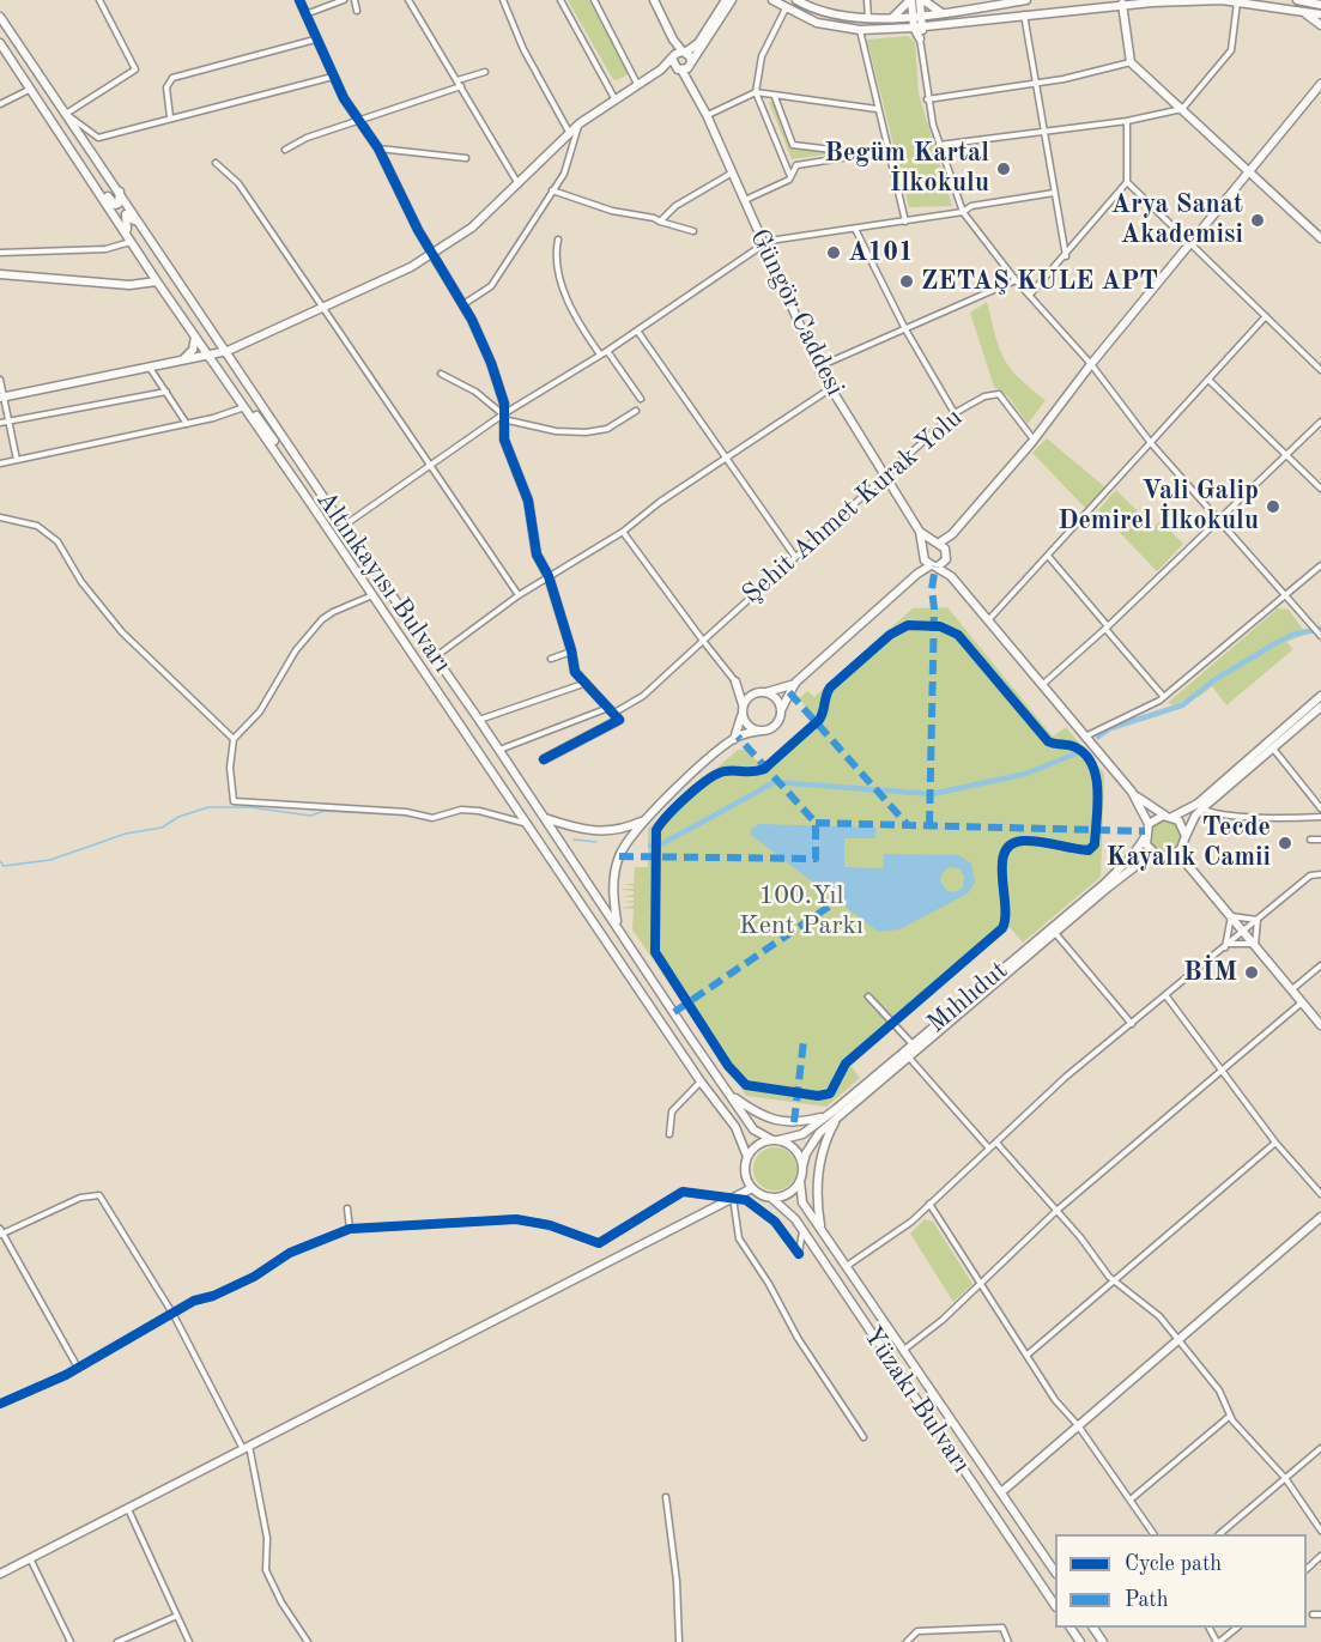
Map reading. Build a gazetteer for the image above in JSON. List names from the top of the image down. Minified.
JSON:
{"streets":{"main road":["Güngör Caddesi","Altınkayısı Bulvarı","Mıhlıdut","Yüzakı Bulvarı"],"street":["Şehit Ahmet Kurak Yolu"]},"crossings":[["Güngör Caddesi","Şehit Ahmet Kurak Yolu"],["Şehit Ahmet Kurak Yolu","Altınkayısı Bulvarı"],["Altınkayısı Bulvarı","Mıhlıdut"],["Altınkayısı Bulvarı","Yüzakı Bulvarı"],["Mıhlıdut","Yüzakı Bulvarı"]],"parks":["100.Yıl Kent Parkı"],"places":["Begüm Kartal İlkokulu","Arya Sanat Akademisi","A101","ZETAŞ KULE APT","Vali Galip Demirel İlkokulu","Tecde Kayalık Camii","BİM"],"legend":["Cycle path","Path"]}
